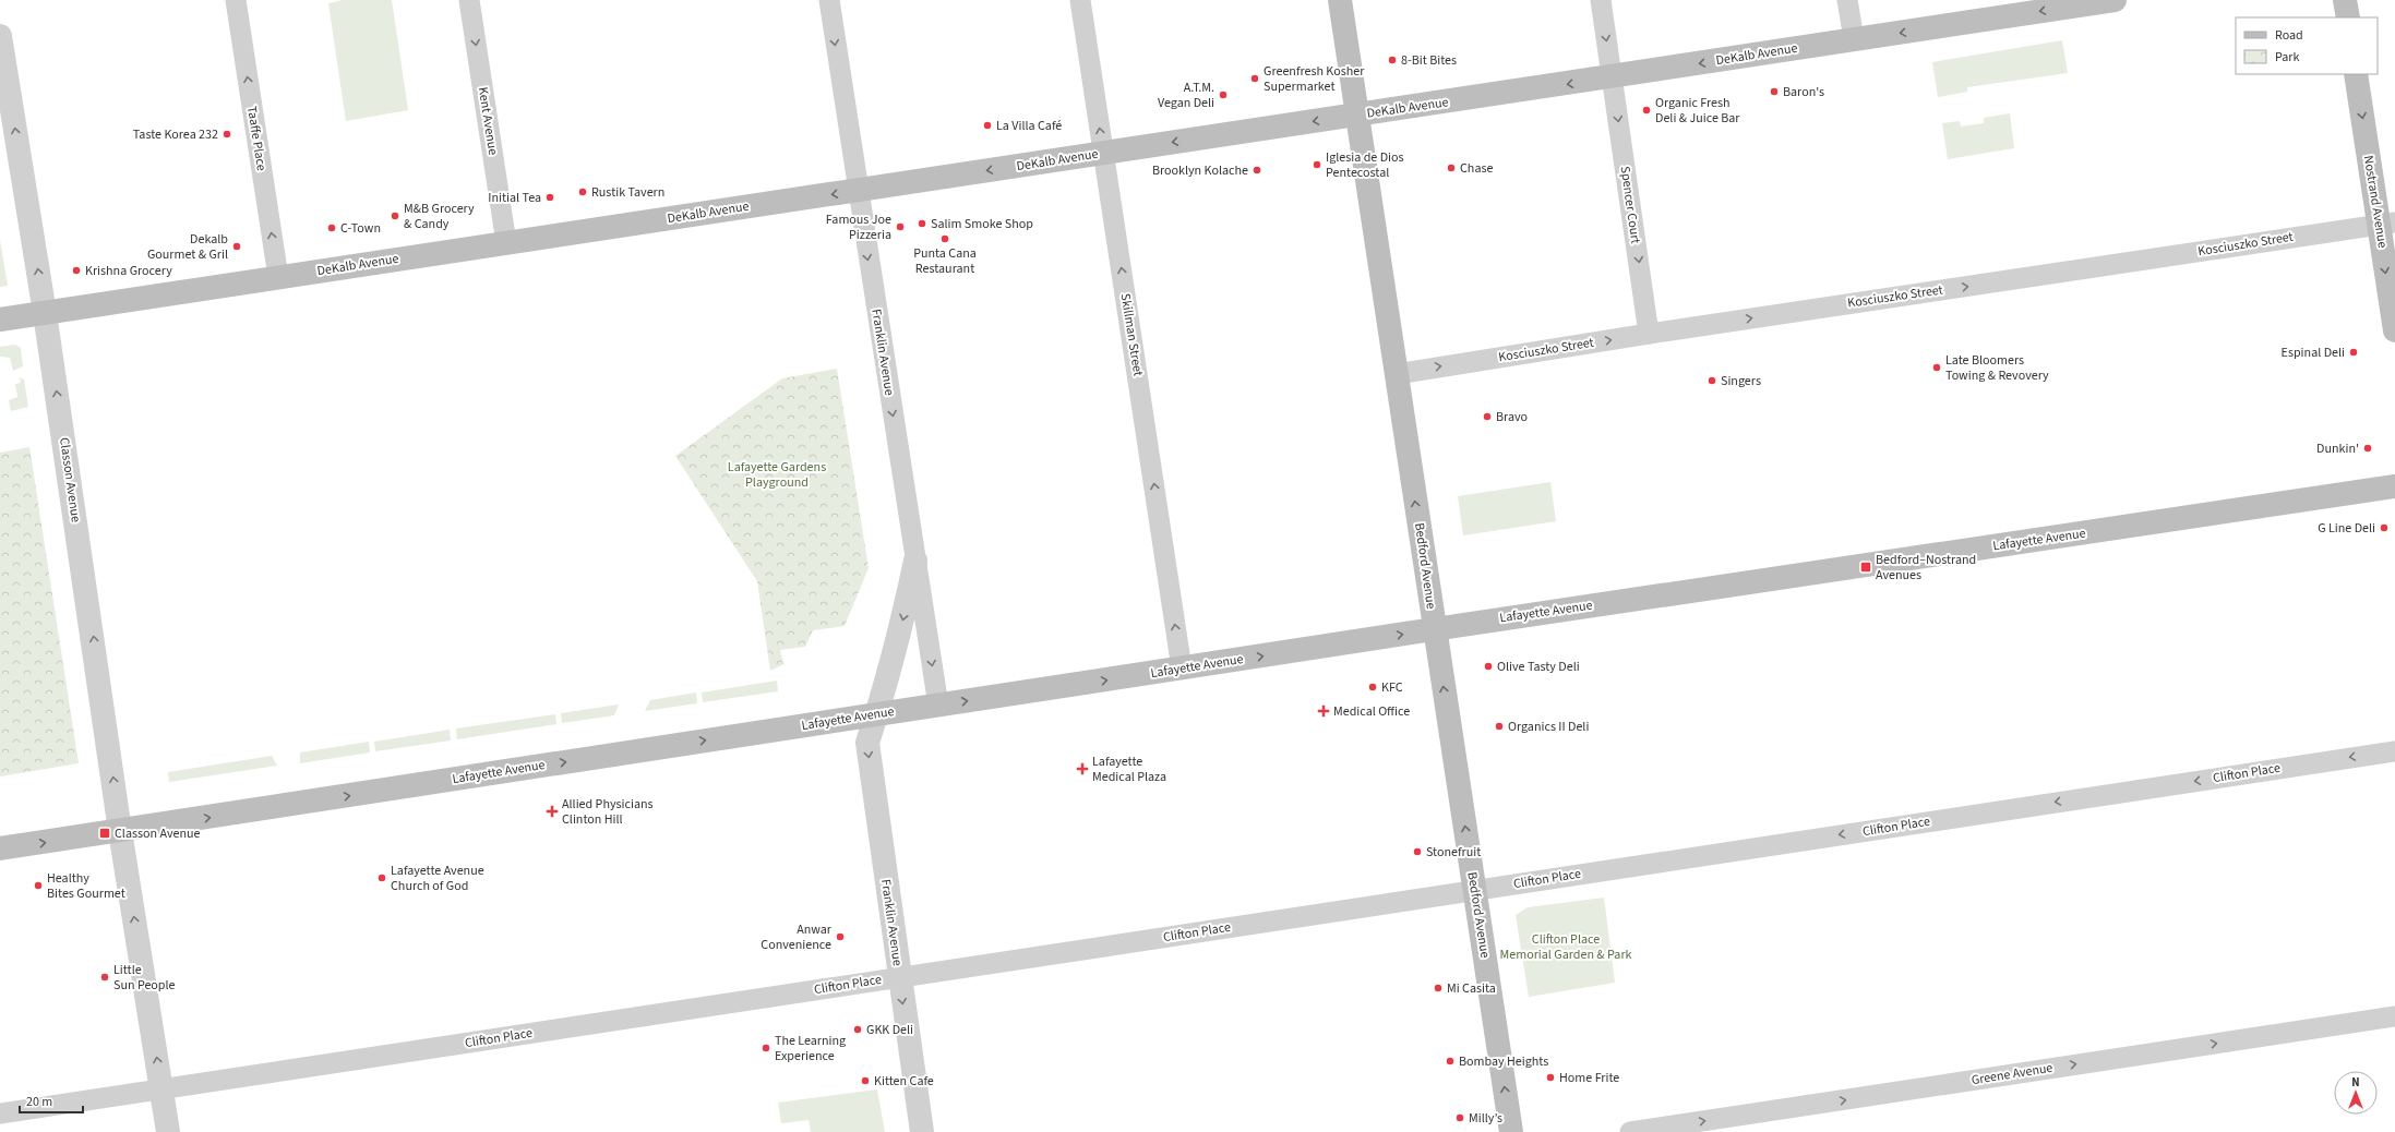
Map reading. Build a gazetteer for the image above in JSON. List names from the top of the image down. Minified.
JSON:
{"streets":{"main road":["DeKalb Avenue","Nostrand Avenue","Lafayette Avenue","Bedford Avenue"],"street":["Kent Avenue","Taaffe Place","Spencer Court","Kosciuszko Street","Skillman Street","Franklin Avenue","Classon Avenue","Clifton Place","Greene Avenue"]},"crossings":[["DeKalb Avenue","Kent Avenue"],["DeKalb Avenue","Taaffe Place"],["DeKalb Avenue","Spencer Court"],["DeKalb Avenue","Skillman Street"],["DeKalb Avenue","Franklin Avenue"],["DeKalb Avenue","Classon Avenue"],["DeKalb Avenue","Bedford Avenue"],["Nostrand Avenue","Kosciuszko Street"],["Spencer Court","Kosciuszko Street"],["Kosciuszko Street","Bedford Avenue"],["Skillman Street","Lafayette Avenue"],["Franklin Avenue","Lafayette Avenue"],["Franklin Avenue","Clifton Place"],["Classon Avenue","Lafayette Avenue"],["Classon Avenue","Clifton Place"],["Lafayette Avenue","Bedford Avenue"],["Bedford Avenue","Clifton Place"]],"one_way":["DeKalb Avenue","Kent Avenue","Taaffe Place","Nostrand Avenue","Spencer Court","Kosciuszko Street","Skillman Street","Franklin Avenue","Classon Avenue","Lafayette Avenue","Bedford Avenue","Clifton Place","Greene Avenue"],"parks":["Lafayette Gardens Playground","Clifton Place Memorial Garden & Park"],"places":{"other":["8-Bit Bites","Greenfresh Kosher Supermarket","Baron's","A.T.M. Vegan Deli","Organic Fresh Deli & Juice Bar","La Villa Café","Taste Korea 232","Iglesia de Dios Pentecostal","Chase","Brooklyn Kolache","Rustik Tavern","Initial Tea","M&B Grocery & Candy","Salim Smoke Shop","Famous Joe Pizzeria","C-Town","Punta Cana Restaurant","Dekalb Gourmet & Gril","Krishna Grocery","Espinal Deli","Late Bloomers Towing & Revovery","Singers","Bravo","Dunkin'","G Line Deli","Olive Tasty Deli","KFC","Organics II Deli","Stonefruit","Lafayette Avenue Church of God","Healthy Bites Gourmet","Anwar Convenience","Little Sun People","Mi Casita","GKK Deli","The Learning Experience","Bombay Heights","Home Frite","Kitten Cafe","Milly’s"],"transit":["Bedford–Nostrand Avenues","Classon Avenue"],"health":["Medical Office","Lafayette Medical Plaza","Allied Physicians Clinton Hill"]},"legend":["Road","Park"],"scale_bar":"20 m","north":"top"}
